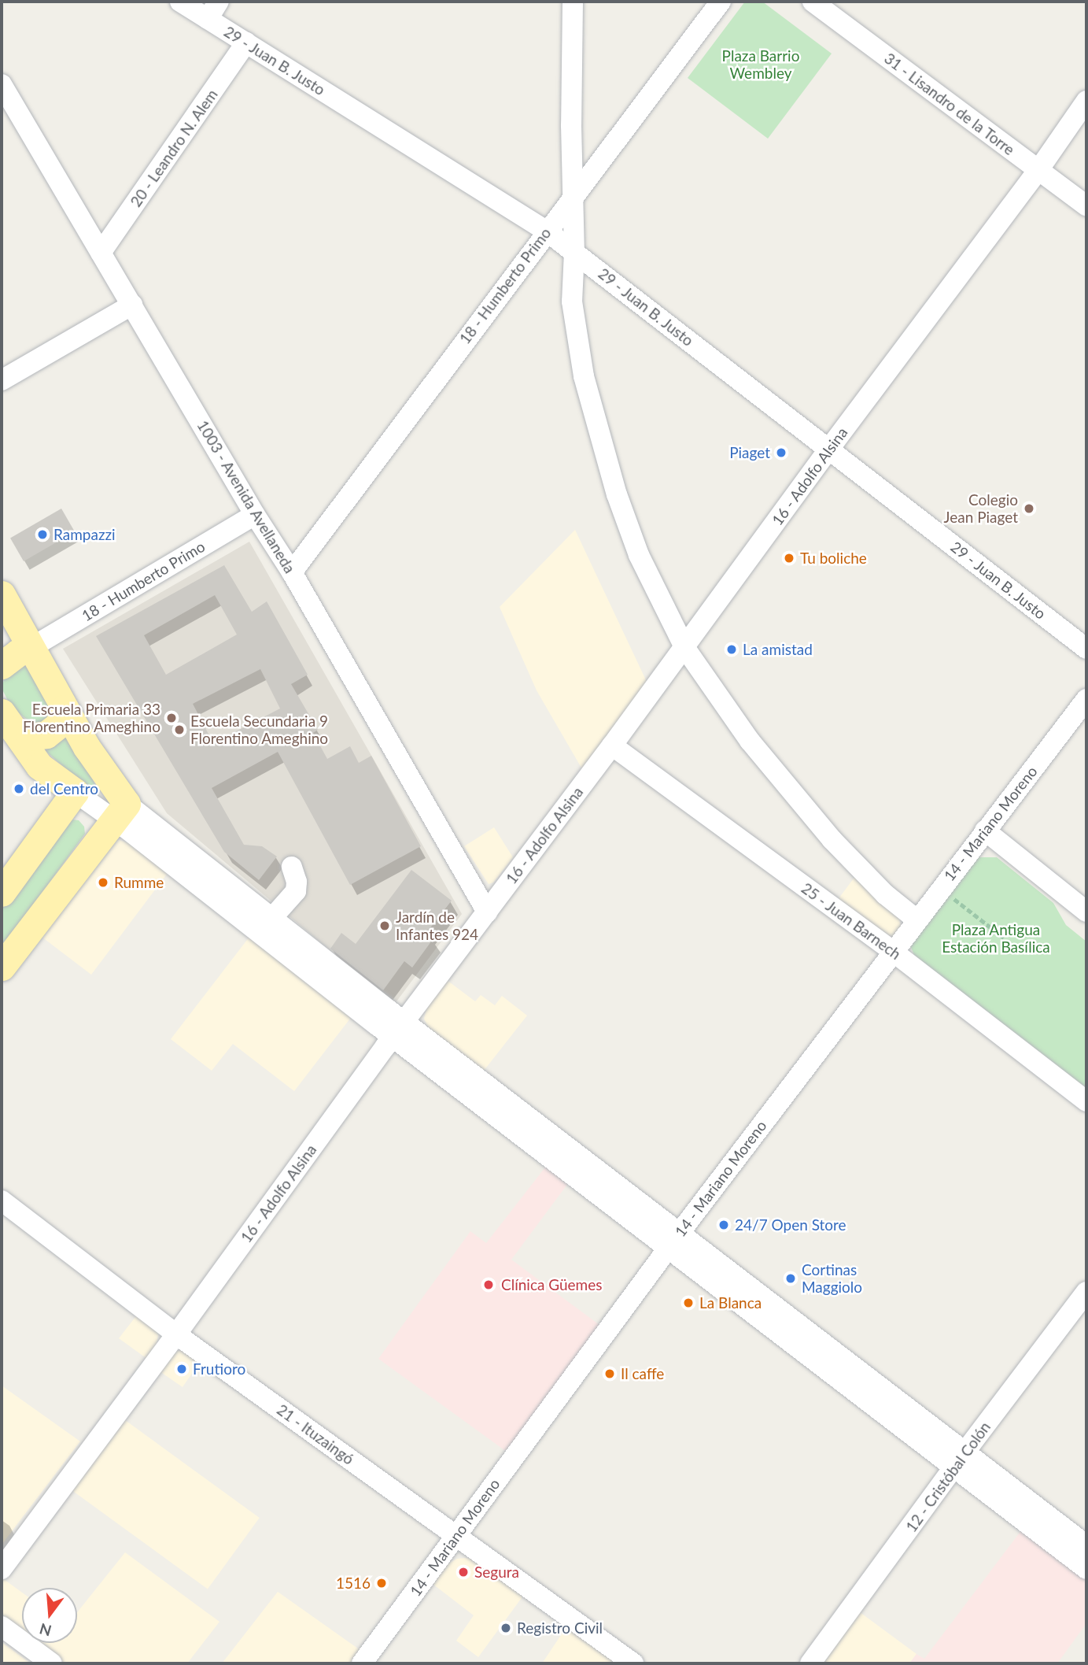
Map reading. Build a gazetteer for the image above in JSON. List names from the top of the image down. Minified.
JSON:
{"streets":{"street":["29 - Juan B. Justo","31 - Lisandro de la Torre","20 - Leandro N. Alem","18 - Humberto Primo","16 - Adolfo Alsina","1003 - Avenida Avellaneda","14 - Mariano Moreno","25 - Juan Barnech","21 - Ituzaingó","12 - Cristóbal Colón"]},"crossings":[["29 - Juan B. Justo","20 - Leandro N. Alem"],["29 - Juan B. Justo","18 - Humberto Primo"],["29 - Juan B. Justo","16 - Adolfo Alsina"],["31 - Lisandro de la Torre","16 - Adolfo Alsina"],["20 - Leandro N. Alem","1003 - Avenida Avellaneda"],["18 - Humberto Primo","1003 - Avenida Avellaneda"],["16 - Adolfo Alsina","1003 - Avenida Avellaneda"],["16 - Adolfo Alsina","25 - Juan Barnech"],["16 - Adolfo Alsina","21 - Ituzaingó"],["14 - Mariano Moreno","25 - Juan Barnech"],["14 - Mariano Moreno","21 - Ituzaingó"]],"parks":["Plaza Barrio Wembley","Plaza Antigua Estación Basílica"],"places":["Piaget","Colegio Jean Piaget","Rampazzi","Tu boliche","La amistad","Escuela Primaria 33 Florentino Ameghino","Escuela Secundaria 9 Florentino Ameghino","del Centro","Rumme","Jardín de Infantes 924","24/7 Open Store","Cortinas Maggiolo","Clínica Güemes","La Blanca","Frutioro","Il caffe","Segura","1516","Registro Civil"],"north":"bottom"}
